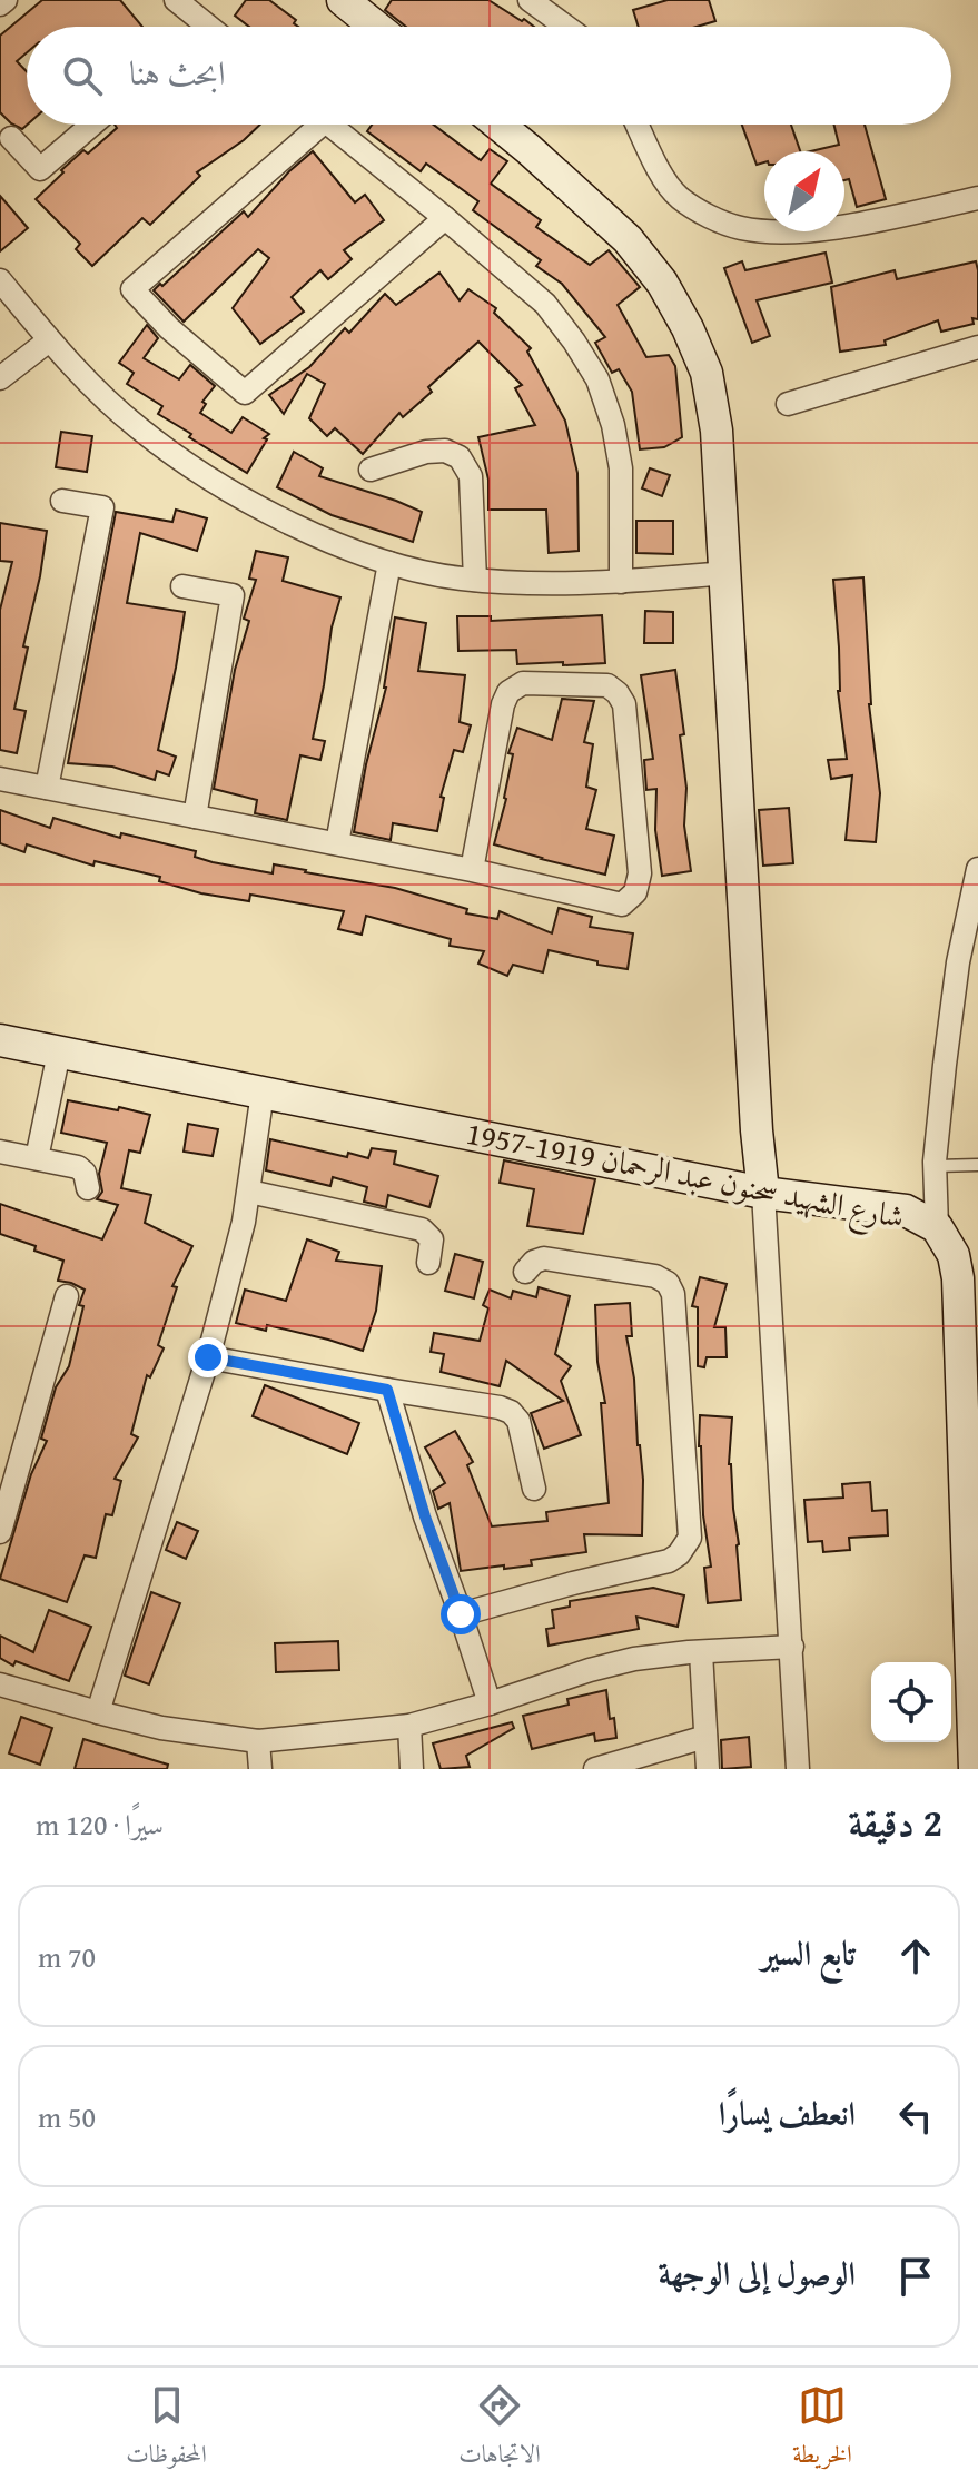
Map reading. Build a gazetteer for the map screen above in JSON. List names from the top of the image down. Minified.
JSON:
{"streets":{"street":["شارع الشهيد سحنون عبد الرحمان 1919-1957"]},"north":"top right","page":{"search":"ابحث هنا","heading":["2 دقيقة","سيرًا · 120 m"],"list":[["تابع السير","70 m"],["انعطف يسارًا","50 m"],"الوصول إلى الوجهة"],"nav":["الخريطة","الاتجاهات","المحفوظات"]}}
